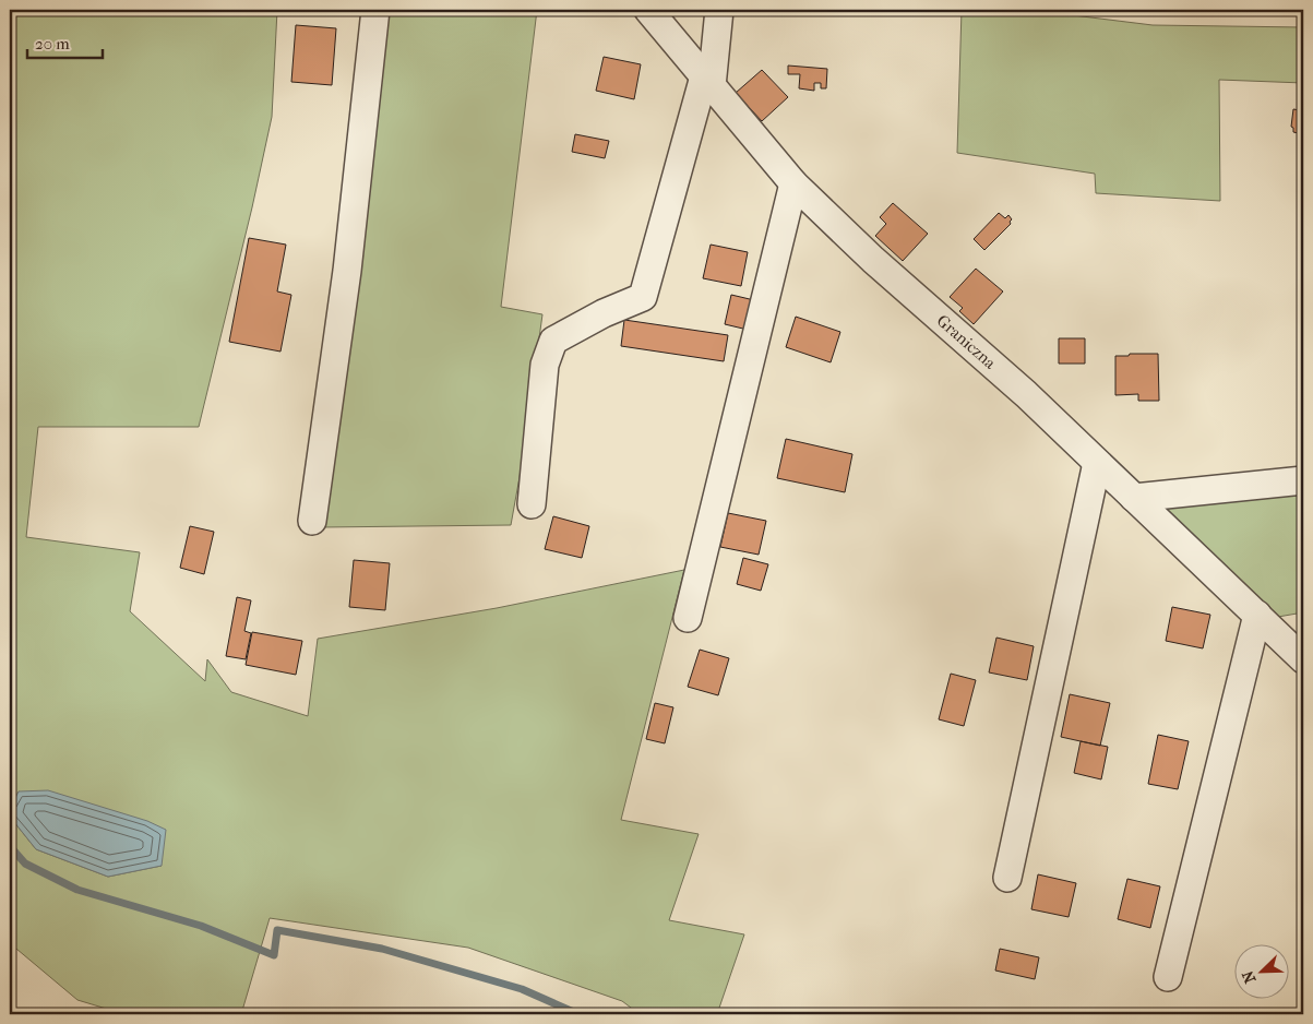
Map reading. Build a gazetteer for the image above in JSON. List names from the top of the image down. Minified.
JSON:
{"streets":{"street":["Graniczna"]},"scale_bar":"20 m","north":"bottom left"}
